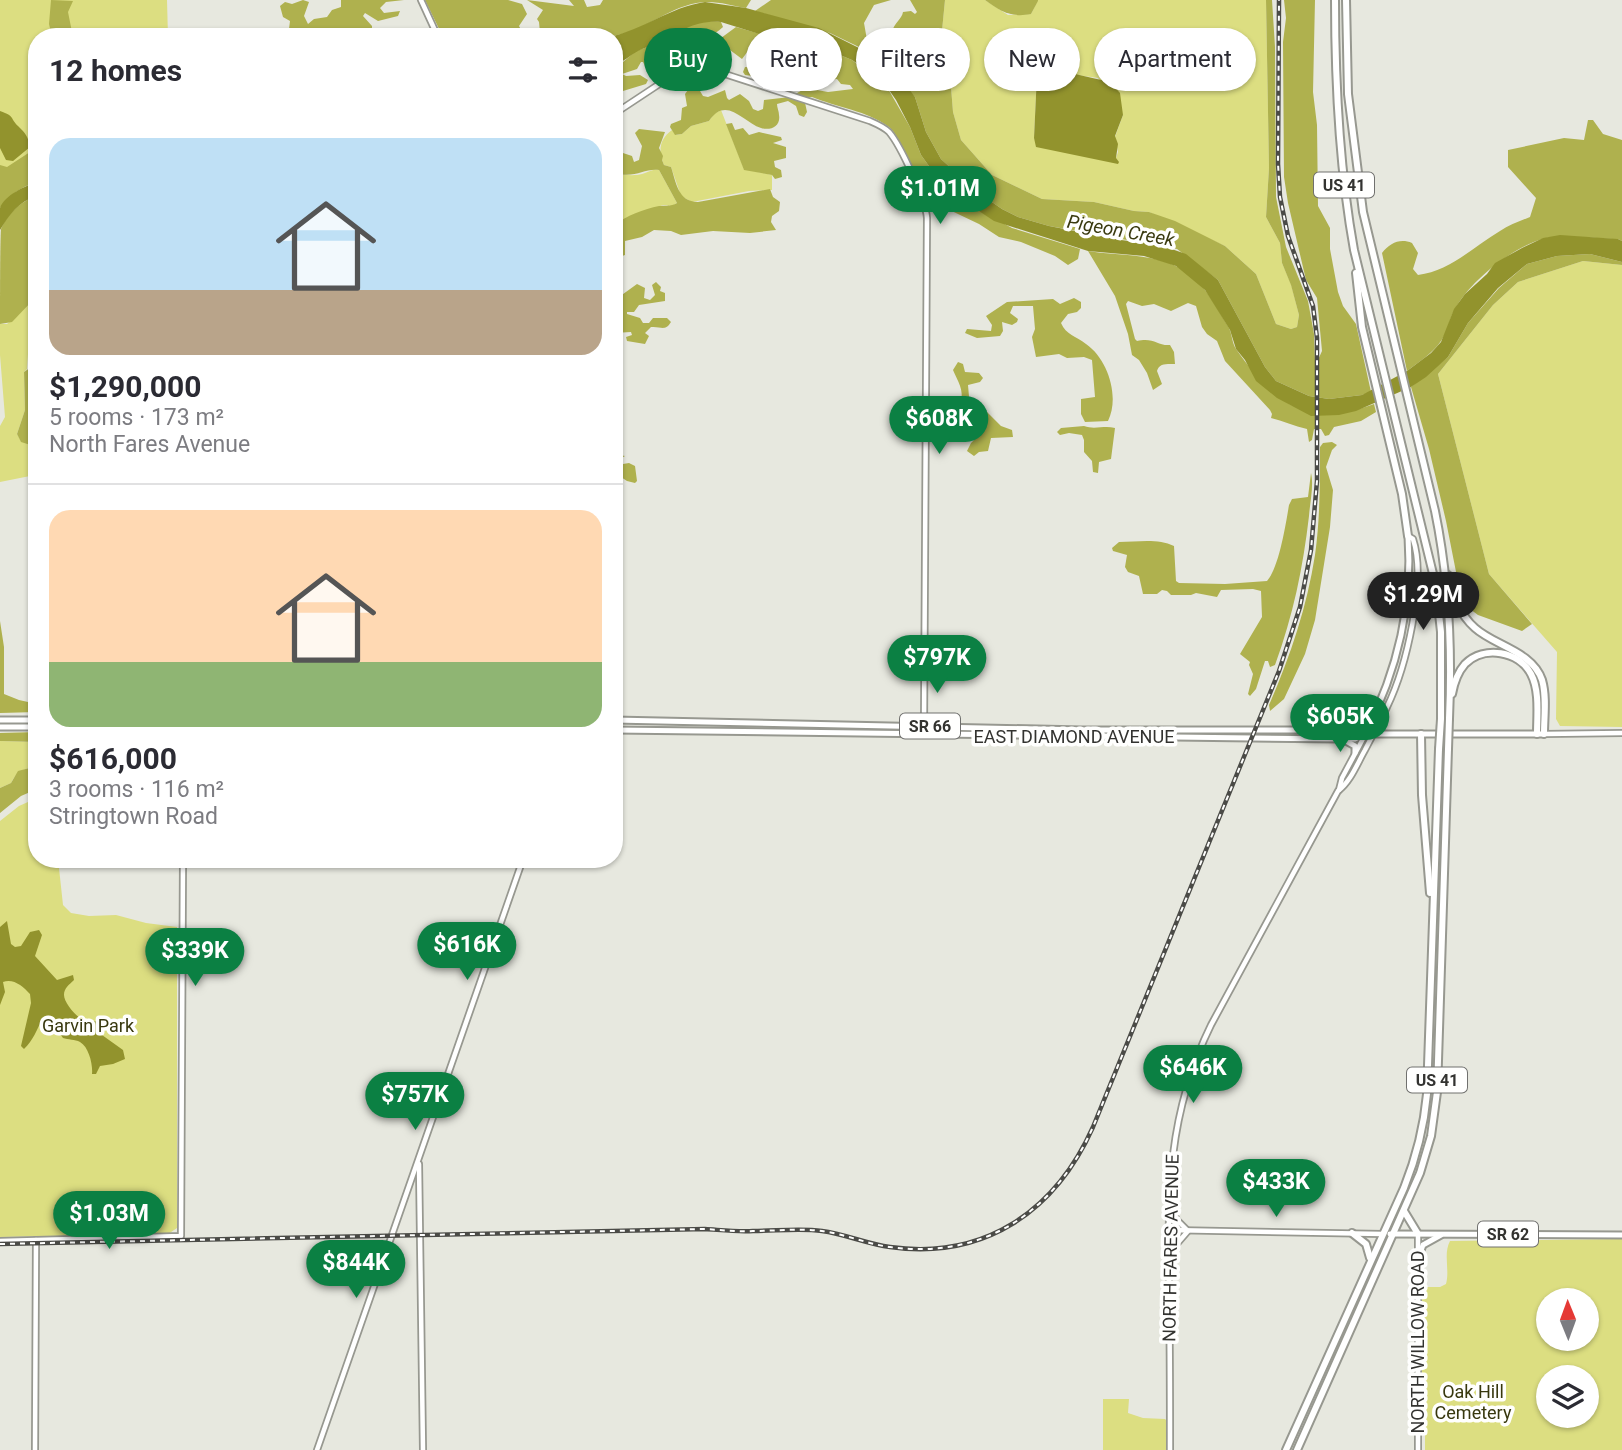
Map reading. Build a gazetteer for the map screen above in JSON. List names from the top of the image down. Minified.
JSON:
{"streets":{"highway":["US 41"],"main road":["SR 66","EAST DIAMOND AVENUE","SR 62","NORTH FARES AVENUE"],"street":["NORTH WILLOW ROAD"]},"crossings":[["US 41","SR 62"],["EAST DIAMOND AVENUE","NORTH FARES AVENUE"],["SR 62","NORTH WILLOW ROAD"]],"water":["Pigeon Creek"],"parks":["Garvin Park","Oak Hill Cemetery"],"north":"top","page":{"chip":["Buy","Rent","Filters","New","Apartment"],"heading":"12 homes","list":[{"name":"$1,290,000","note":"5 rooms · 173 m² · North Fares Avenue"},{"name":"$616,000","note":"3 rooms · 116 m² · Stringtown Road"}],"price":["$1.01M","$608K","$1.29M","$797K","$605K","$616K","$339K","$646K","$757K","$433K","$1.03M","$844K"]}}
